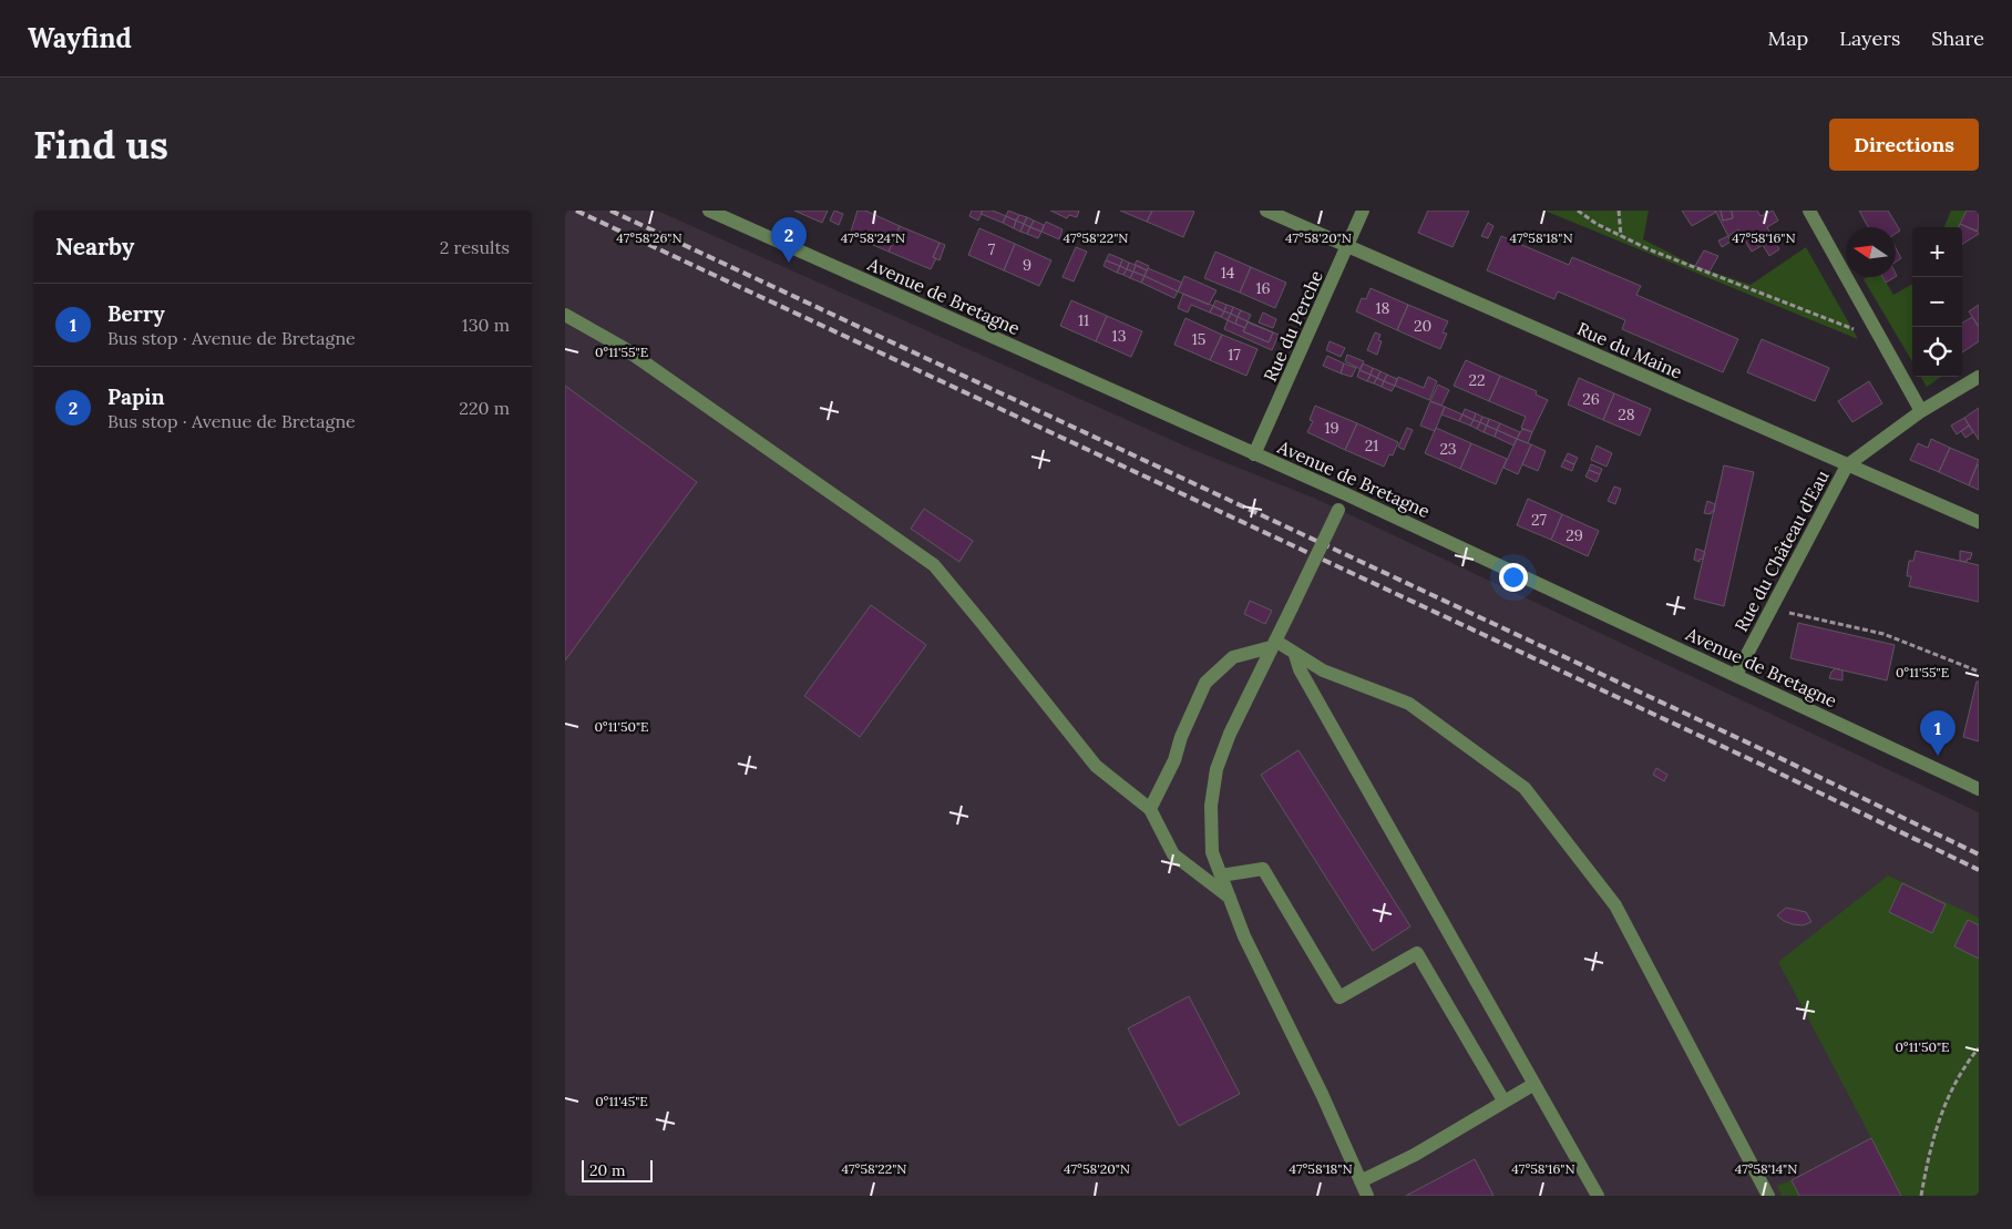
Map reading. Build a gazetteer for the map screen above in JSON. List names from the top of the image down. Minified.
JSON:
{"streets":{"street":["Avenue de Bretagne","Rue du Perche","Rue du Maine","Rue du Château d'Eau"]},"crossings":[["Avenue de Bretagne","Rue du Perche"],["Avenue de Bretagne","Rue du Château d'Eau"],["Rue du Perche","Rue du Maine"],["Rue du Maine","Rue du Château d'Eau"]],"house_numbers":["7","9","14","16","18","11","20","13","15","17","22","26","28","19","21","23","27","29"],"scale_bar":"20 m","north":"left","page":{"header":"Wayfind","nav":["Map","Layers","Share"],"buttons":"Directions","title":"Find us","heading":["Nearby","2 results"],"pins":["2","1"],"map_buttons":["+","−"],"list":[{"mark":"1","name":"Berry","note":"Bus stop · Avenue de Bretagne","value":"130 m"},{"mark":"2","name":"Papin","note":"Bus stop · Avenue de Bretagne","value":"220 m"}],"scale":"20 m"},"coordinates":["47°58'26\"N","47°58'24\"N","47°58'22\"N","47°58'20\"N","47°58'18\"N","47°58'16\"N","0°11'55\"E","0°11'50\"E","0°11'45\"E","47°58'14\"N"]}
